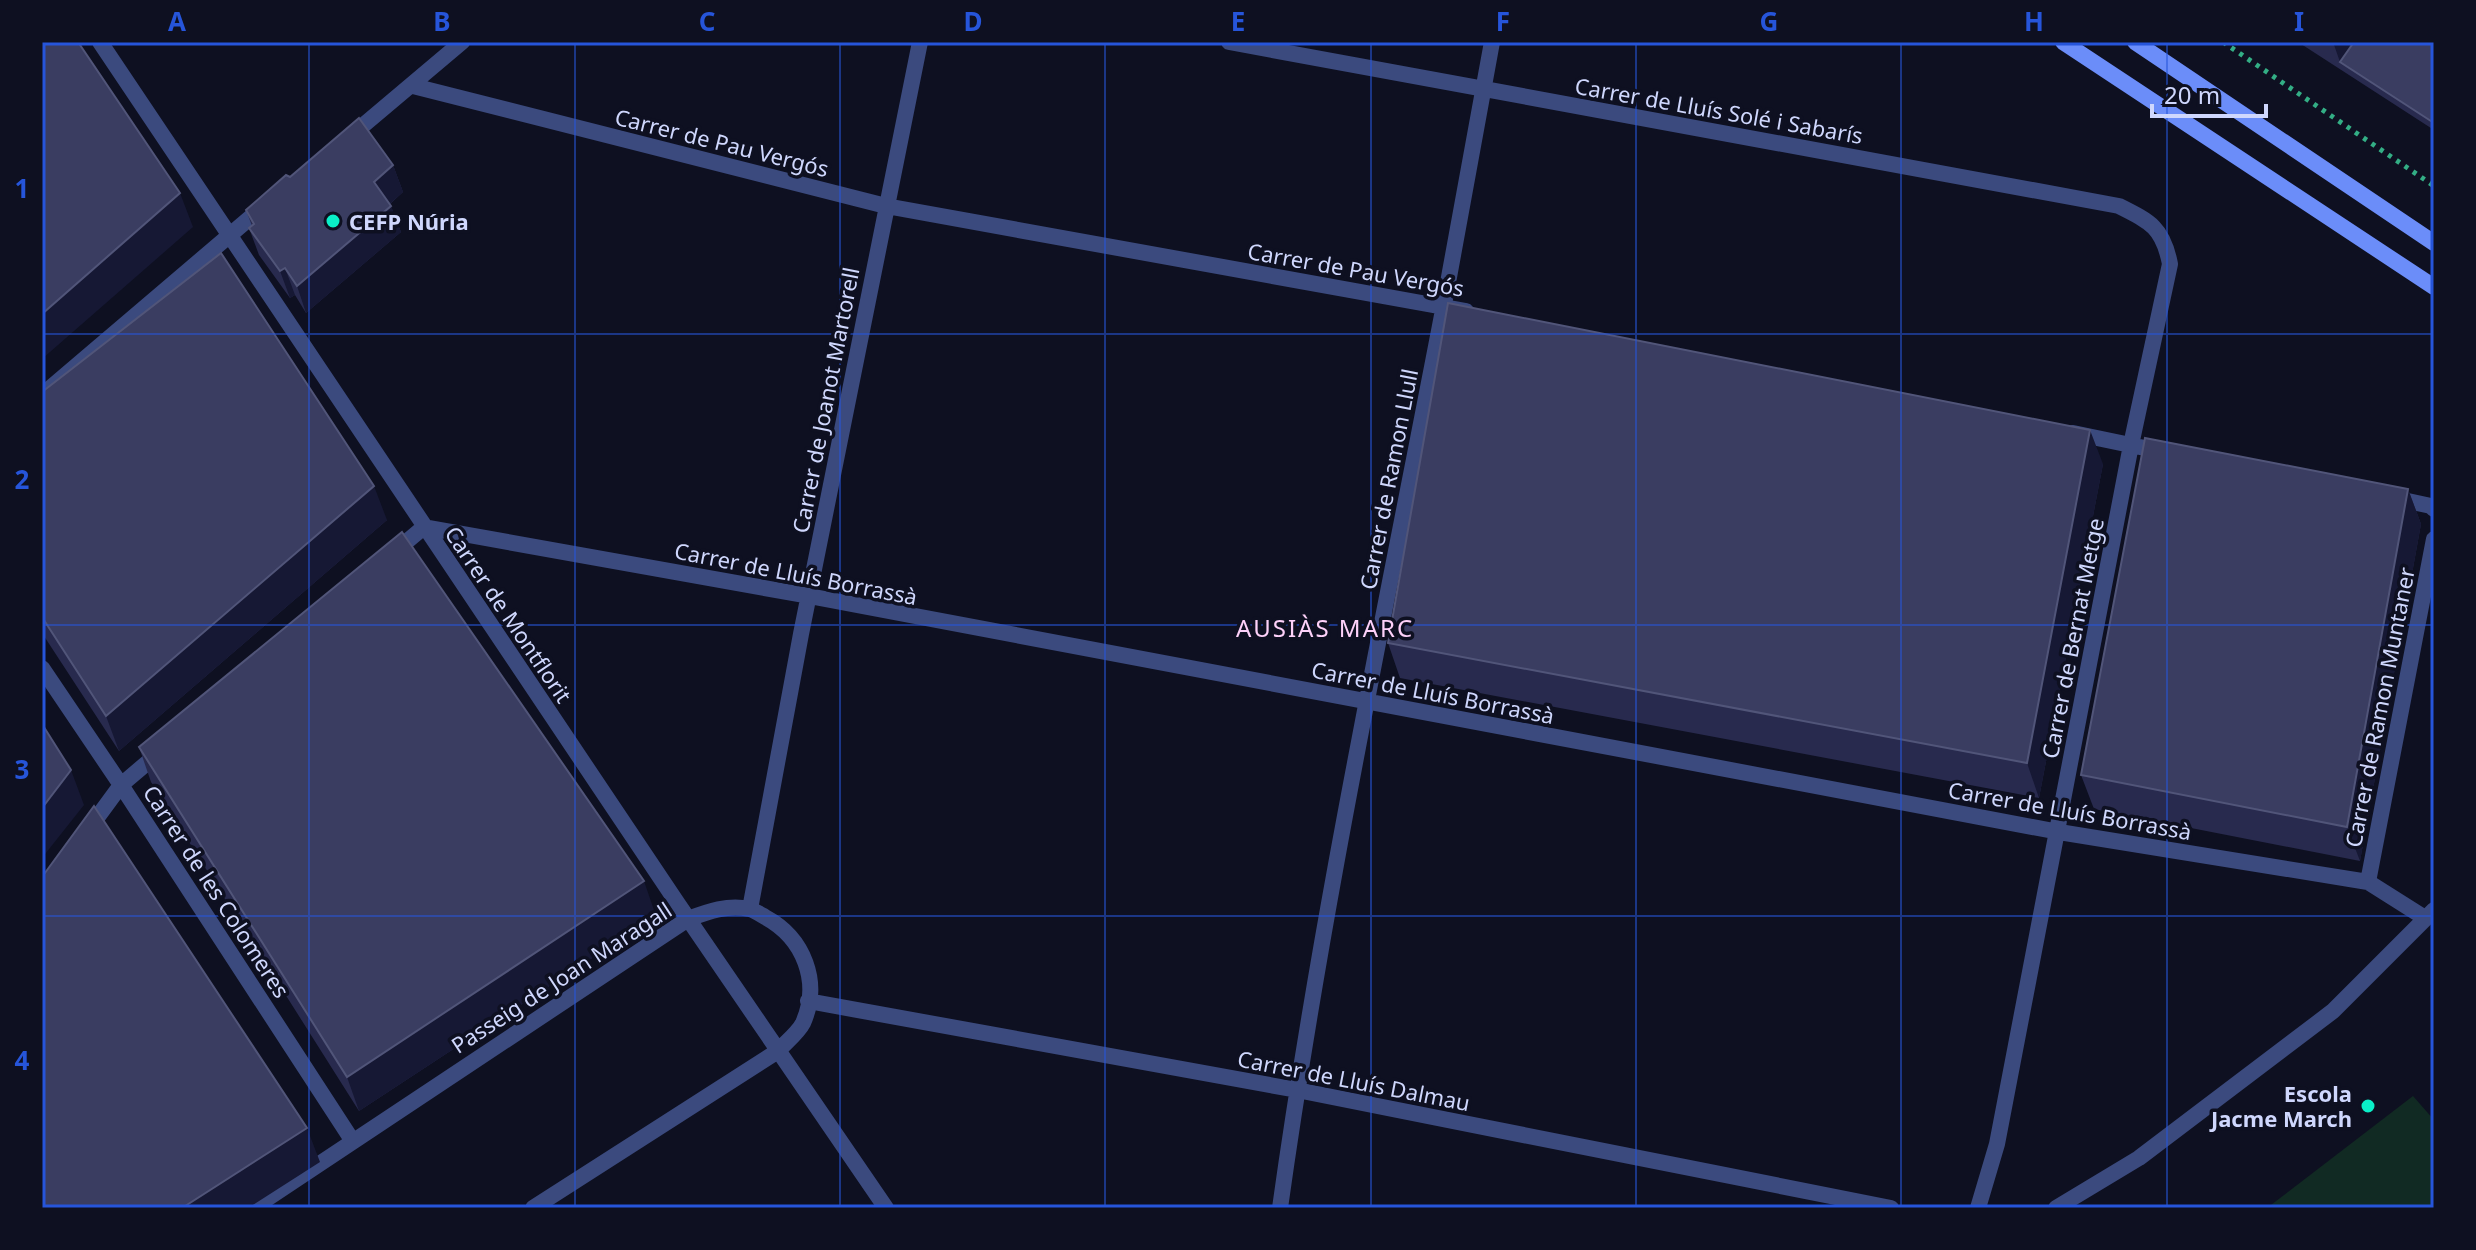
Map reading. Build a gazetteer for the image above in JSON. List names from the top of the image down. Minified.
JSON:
{"streets":{"street":["Carrer de Lluís Solé i Sabarís","Carrer de Pau Vergós","Carrer de Joanot Martorell","Carrer de Ramon Llull","Carrer de Lluís Borrassà","Carrer de Montflorit","Carrer de Bernat Metge","Carrer de Ramon Muntaner","Carrer de les Colomeres","Passeig de Joan Maragall","Carrer de Lluís Dalmau"]},"crossings":[["Carrer de Lluís Solé i Sabarís","Carrer de Ramon Llull"],["Carrer de Lluís Solé i Sabarís","Carrer de Bernat Metge"],["Carrer de Pau Vergós","Carrer de Joanot Martorell"],["Carrer de Pau Vergós","Carrer de Ramon Llull"],["Carrer de Joanot Martorell","Carrer de Lluís Borrassà"],["Carrer de Joanot Martorell","Passeig de Joan Maragall"],["Carrer de Ramon Llull","Carrer de Lluís Borrassà"],["Carrer de Ramon Llull","Carrer de Lluís Dalmau"],["Carrer de Lluís Borrassà","Carrer de Montflorit"],["Carrer de Lluís Borrassà","Carrer de Bernat Metge"],["Carrer de Lluís Borrassà","Carrer de Ramon Muntaner"],["Carrer de Montflorit","Passeig de Joan Maragall"],["Carrer de les Colomeres","Passeig de Joan Maragall"]],"districts":["AUSIÀS MARC"],"places":["CEFP Núria","Escola Jacme March"],"scale_bar":"20 m","grid":{"columns":["A","B","C","D","E","F","G","H","I"],"rows":["1","2","3","4"]}}
